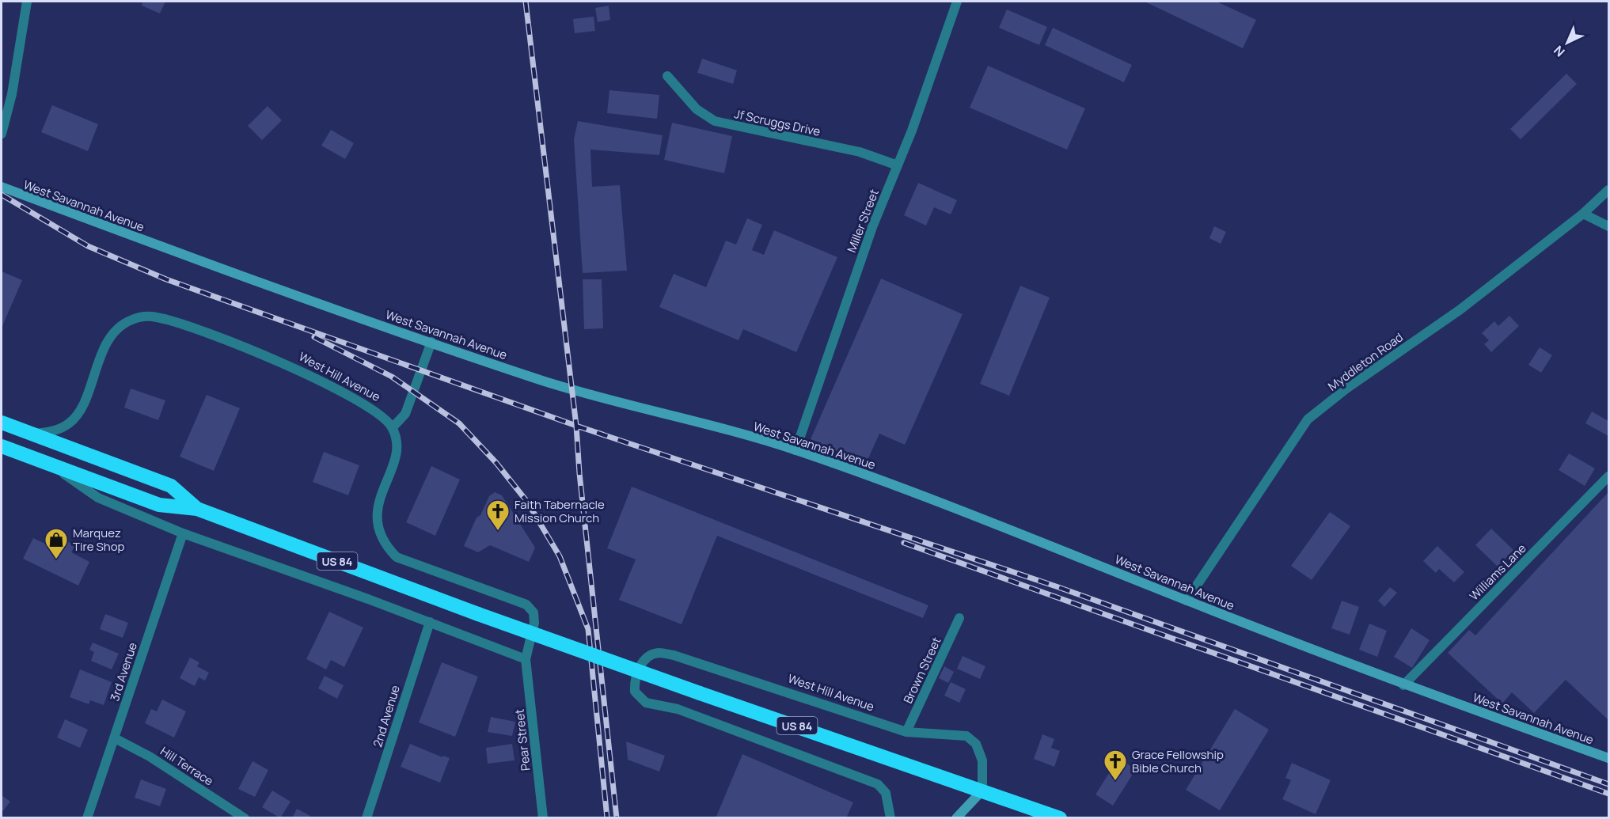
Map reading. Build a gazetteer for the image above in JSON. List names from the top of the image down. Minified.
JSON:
{"streets":{"highway":["West Hill Avenue","US 84"],"street":["Jf Scruggs Drive","West Savannah Avenue","Miller Street","Myddleton Road","Williams Lane","Brown Street","3rd Avenue","2nd Avenue","Pear Street","Hill Terrace"]},"crossings":[["Jf Scruggs Drive","Miller Street"],["West Savannah Avenue","Miller Street"],["West Savannah Avenue","Myddleton Road"],["West Savannah Avenue","Williams Lane"],["West Hill Avenue","Brown Street"],["West Hill Avenue","3rd Avenue"],["West Hill Avenue","2nd Avenue"],["West Hill Avenue","Pear Street"],["3rd Avenue","Hill Terrace"]],"places":{"church":["Faith Tabernacle Mission Church","Grace Fellowship Bible Church"],"shop":["Marquez Tire Shop"]},"north":"bottom left"}
